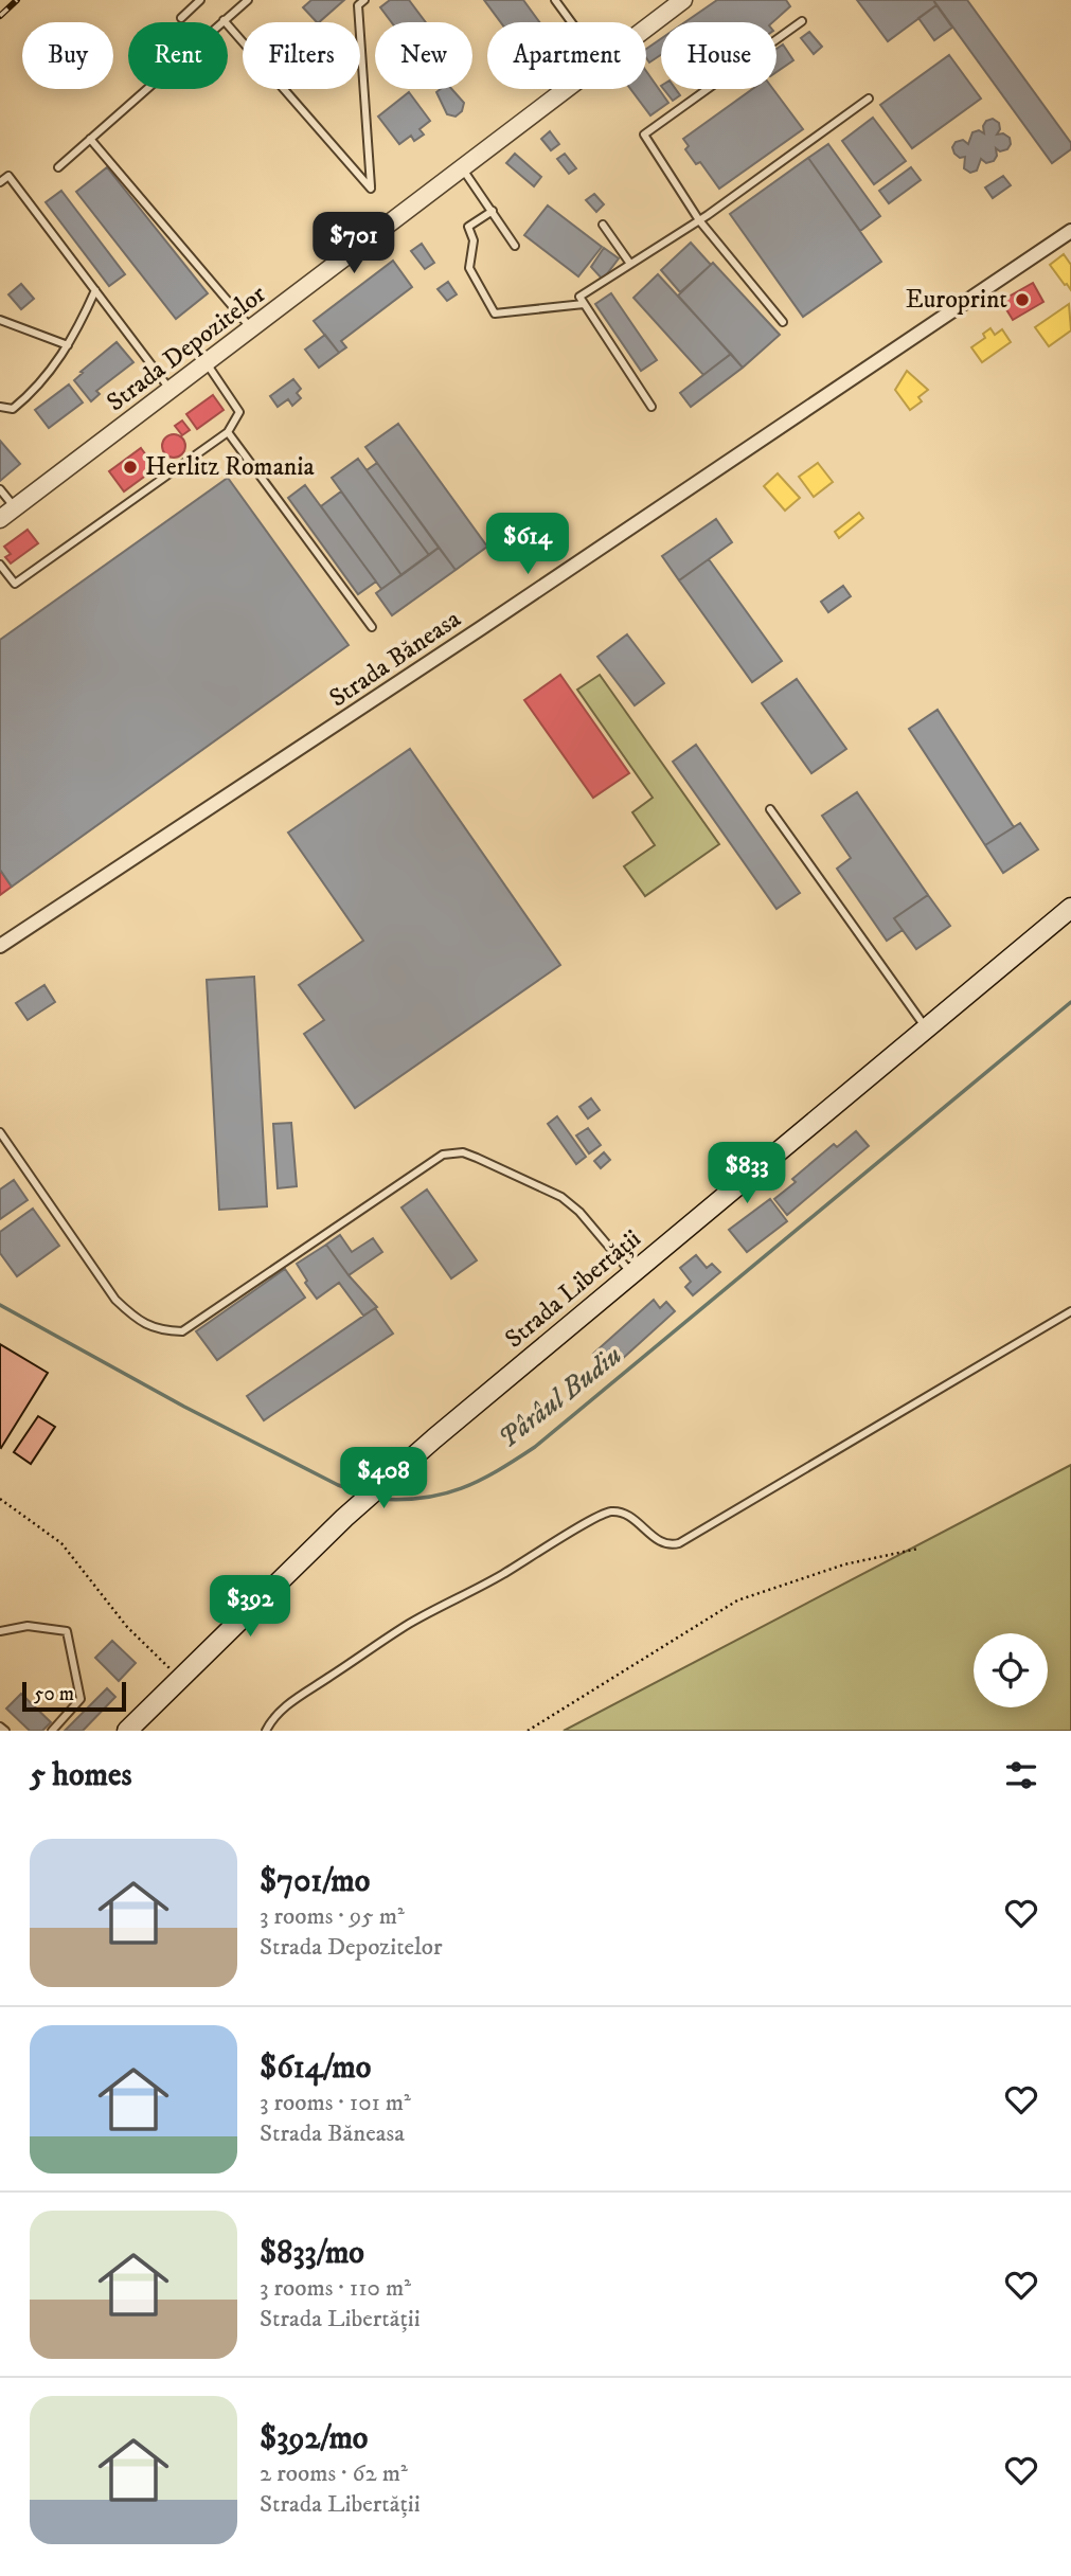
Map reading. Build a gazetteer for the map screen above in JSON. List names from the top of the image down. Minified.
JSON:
{"streets":{"main road":["Strada Libertății"],"street":["Strada Depozitelor","Strada Băneasa"]},"water":["Pârâul Budiu"],"places":["Europrint","Herlitz Romania"],"scale_bar":"50 m","page":{"chip":["Buy","Rent","Filters","New","Apartment","House"],"price":["$701","$614","$833","$408","$392"],"scale":"50 m","heading":"5 homes","list":[{"name":"$701/mo","note":"3 rooms · 95 m² · Strada Depozitelor"},{"name":"$614/mo","note":"3 rooms · 101 m² · Strada Băneasa"},{"name":"$833/mo","note":"3 rooms · 110 m² · Strada Libertății"},{"name":"$392/mo","note":"2 rooms · 62 m² · Strada Libertății"}]}}
